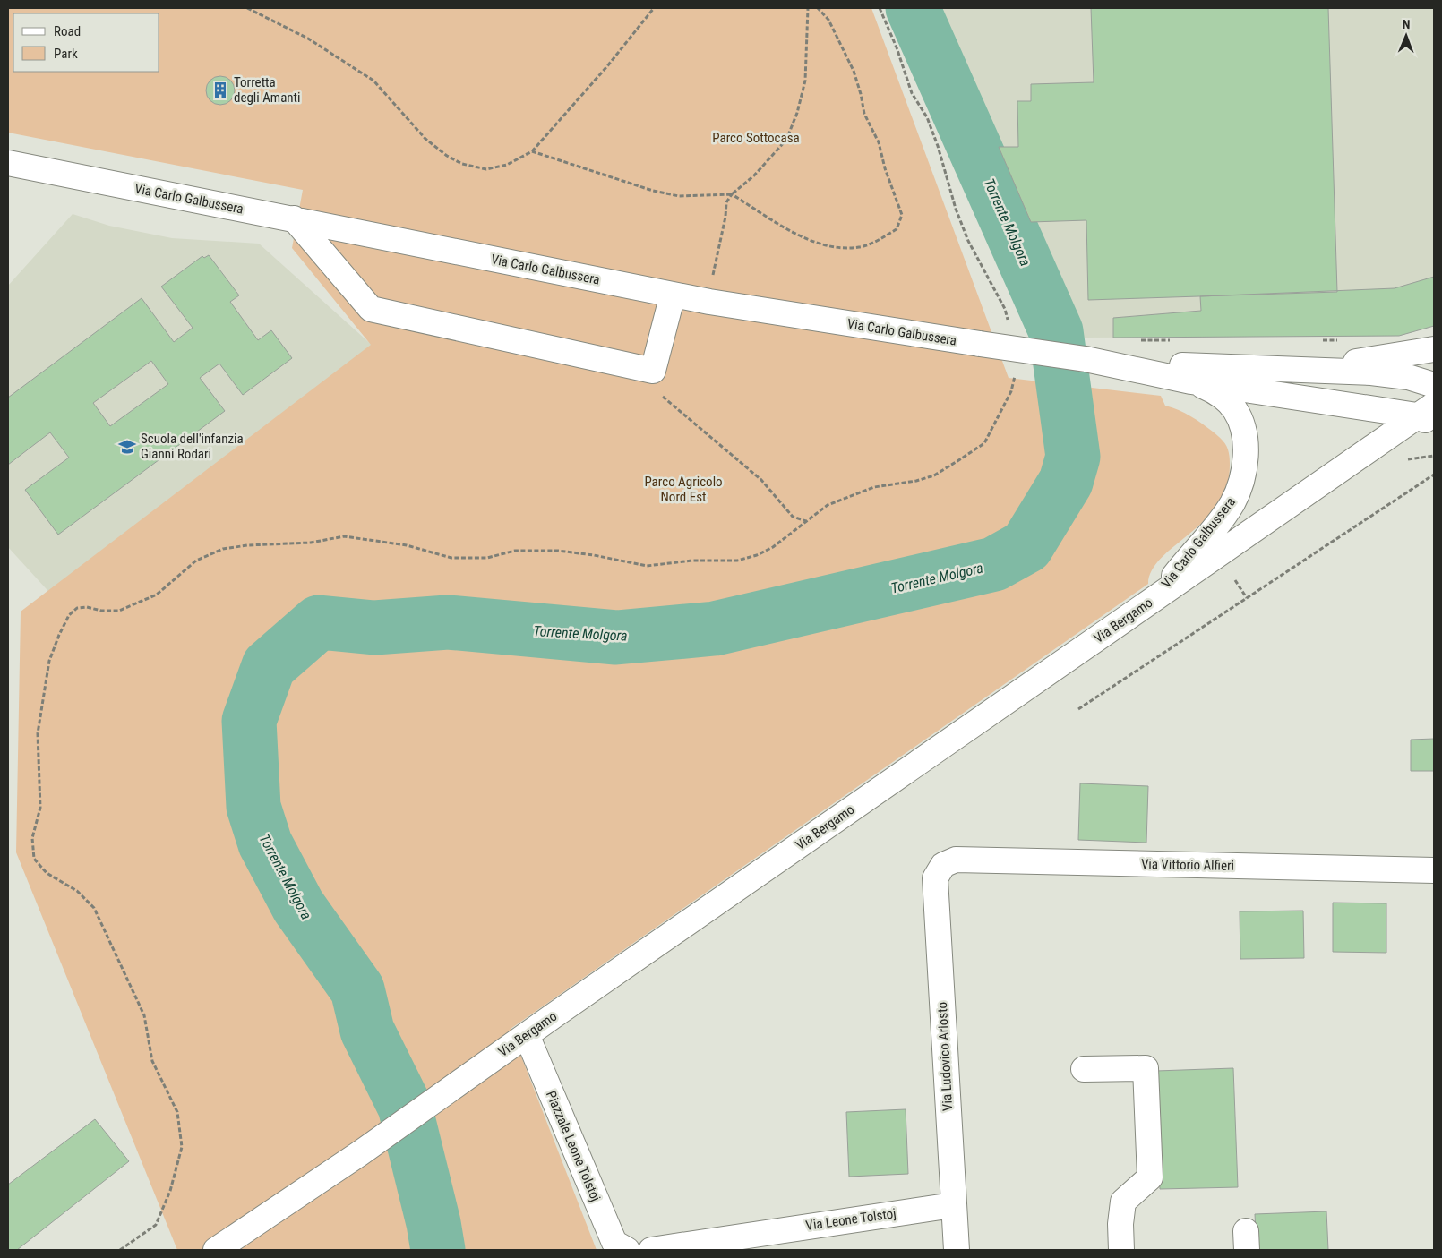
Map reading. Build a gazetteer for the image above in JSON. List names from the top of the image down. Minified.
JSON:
{"streets":{"street":["Via Carlo Galbussera","Via Bergamo","Via Vittorio Alfieri","Via Ludovico Ariosto","Piazzale Leone Tolstoj","Via Leone Tolstoj"]},"crossings":[["Via Carlo Galbussera","Via Bergamo"],["Via Bergamo","Piazzale Leone Tolstoj"],["Via Vittorio Alfieri","Via Ludovico Ariosto"],["Via Ludovico Ariosto","Via Leone Tolstoj"]],"water":["Torrente Molgora"],"parks":["Parco Sottocasa","Parco Agricolo Nord Est"],"places":{"building":["Torretta degli Amanti"],"school or university":["Scuola dell'infanzia Gianni Rodari"]},"legend":["Road","Park"],"north":"top"}
